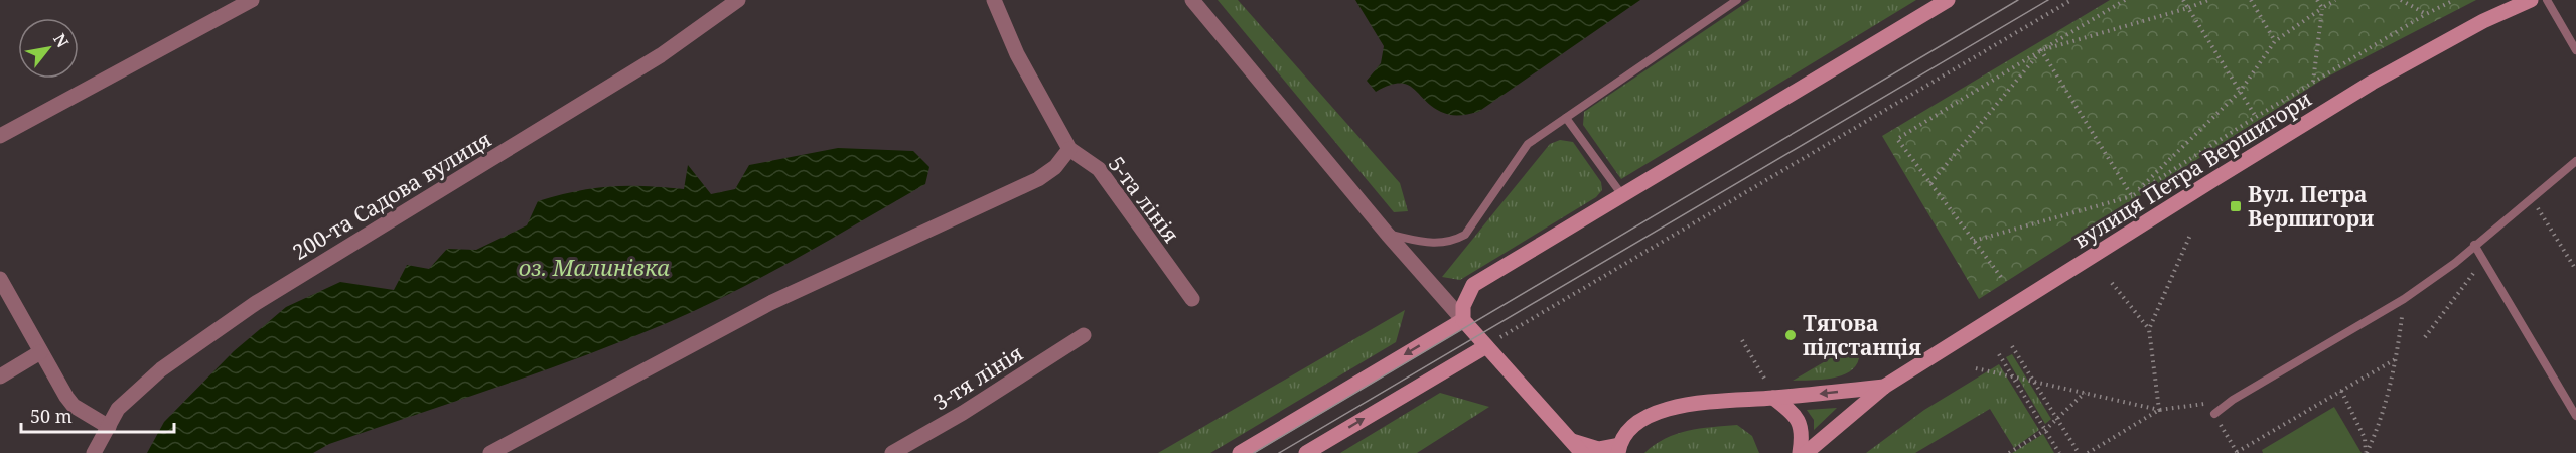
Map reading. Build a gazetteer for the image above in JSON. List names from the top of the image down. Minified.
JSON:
{"streets":{"main road":["вулиця Петра Вершигори"],"street":["200-та Садова вулиця","5-та лінія","3-тя лінія"]},"water":["оз. Малинівка"],"places":{"transit":["Вул. Петра Вершигори"],"other":["Тягова пiдстанцiя"]},"scale_bar":"50 m","north":"top right"}
